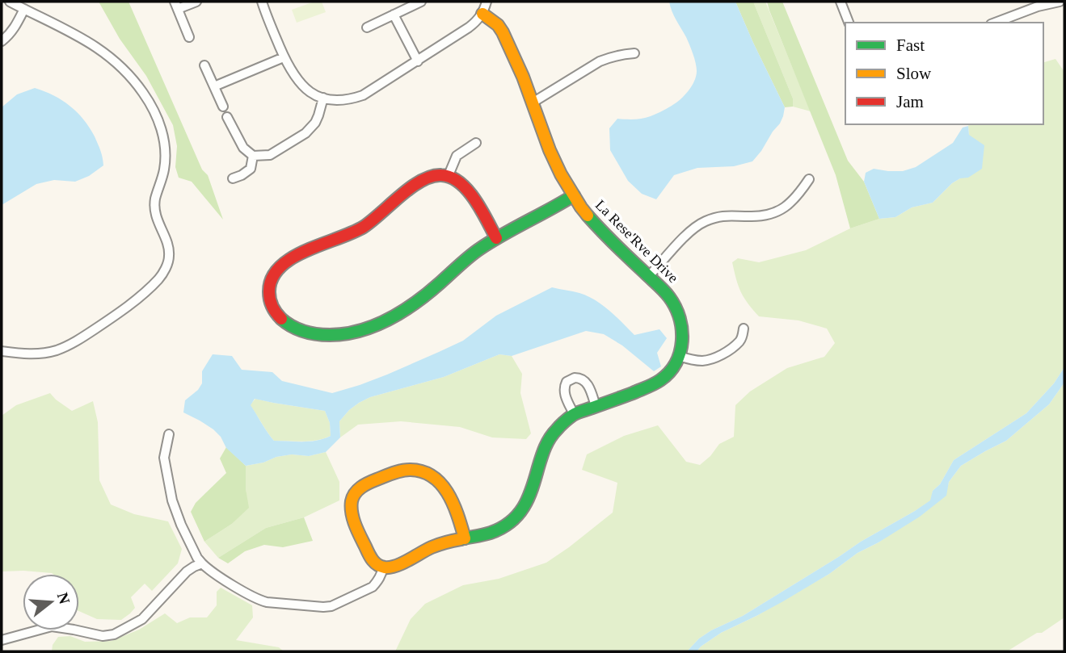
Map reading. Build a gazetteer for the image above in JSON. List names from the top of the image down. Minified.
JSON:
{"streets":{"street":["La Rese'Rve Drive"]},"legend":["Fast","Slow","Jam"],"north":"right"}
